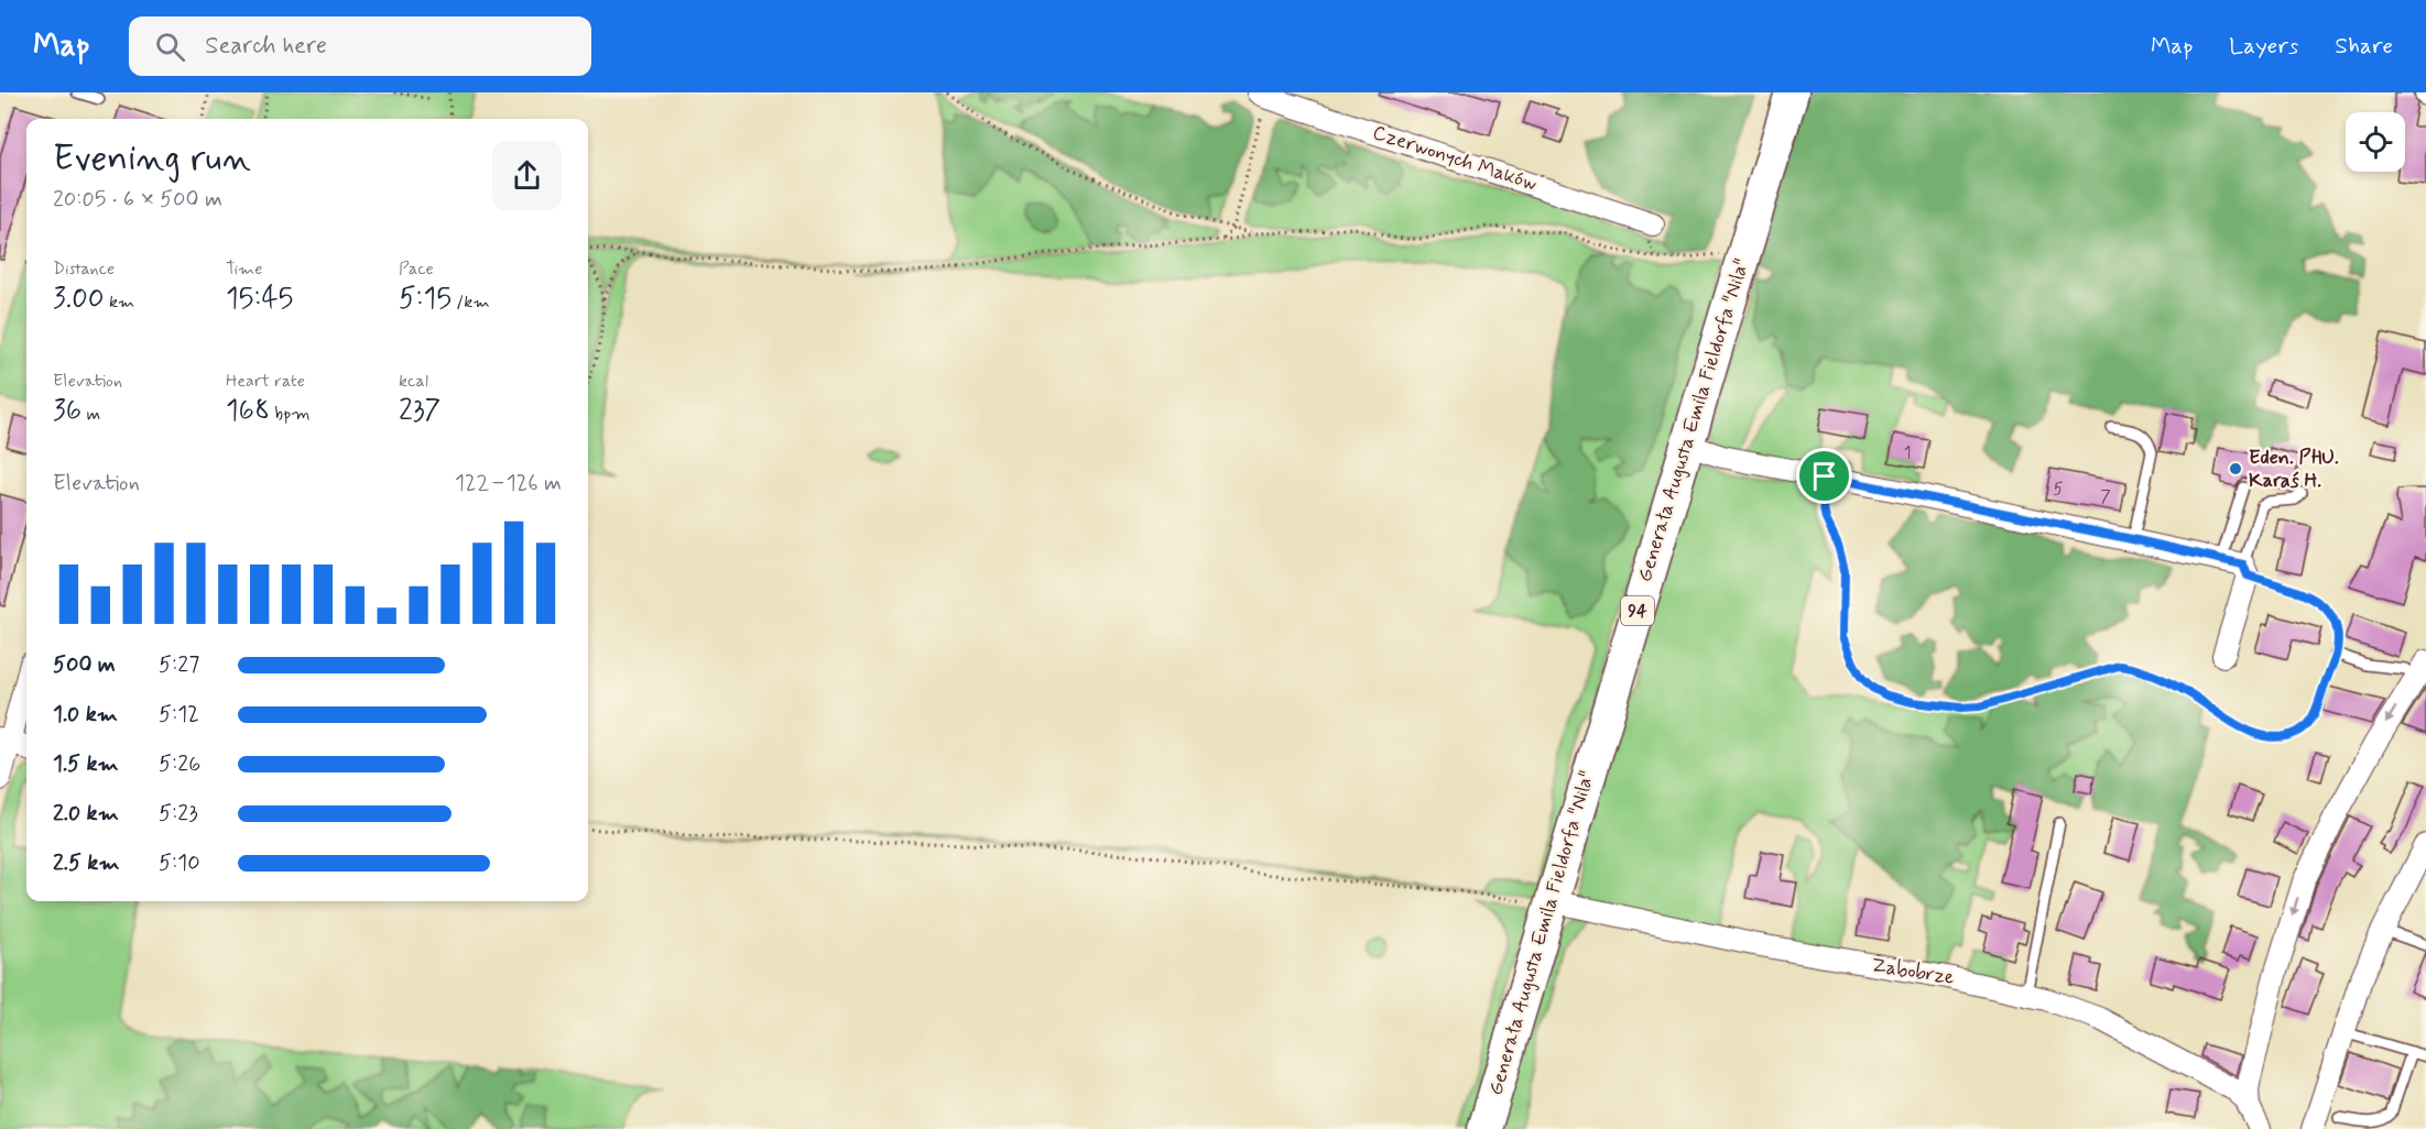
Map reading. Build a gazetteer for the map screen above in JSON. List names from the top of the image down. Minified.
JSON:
{"streets":{"main road":["Generała Augusta Emila Fieldorfa \"Nila\"","94"],"street":["Czerwonych Maków","Zabobrze"]},"crossings":[["Generała Augusta Emila Fieldorfa \"Nila\"","Zabobrze"]],"places":["Eden. PHU. Karaś H."],"house_numbers":["1","5","7"],"page":{"header":"Map","search":"Search here","nav":["Map","Layers","Share"],"heading":["Evening run","20:05 · 6 × 500 m"],"stats":[["Distance","3.00 km"],["Time","15:45"],["Pace","5:15 /km"],["Elevation","36 m"],["Heart rate","168 bpm"],["kcal","237"]],"chart":["Elevation","122–126 m"],"list":[{"name":"500 m","note":"5:27"},{"name":"1.0 km","note":"5:12"},{"name":"1.5 km","note":"5:26"},{"name":"2.0 km","note":"5:23"},{"name":"2.5 km","note":"5:10"}]}}
